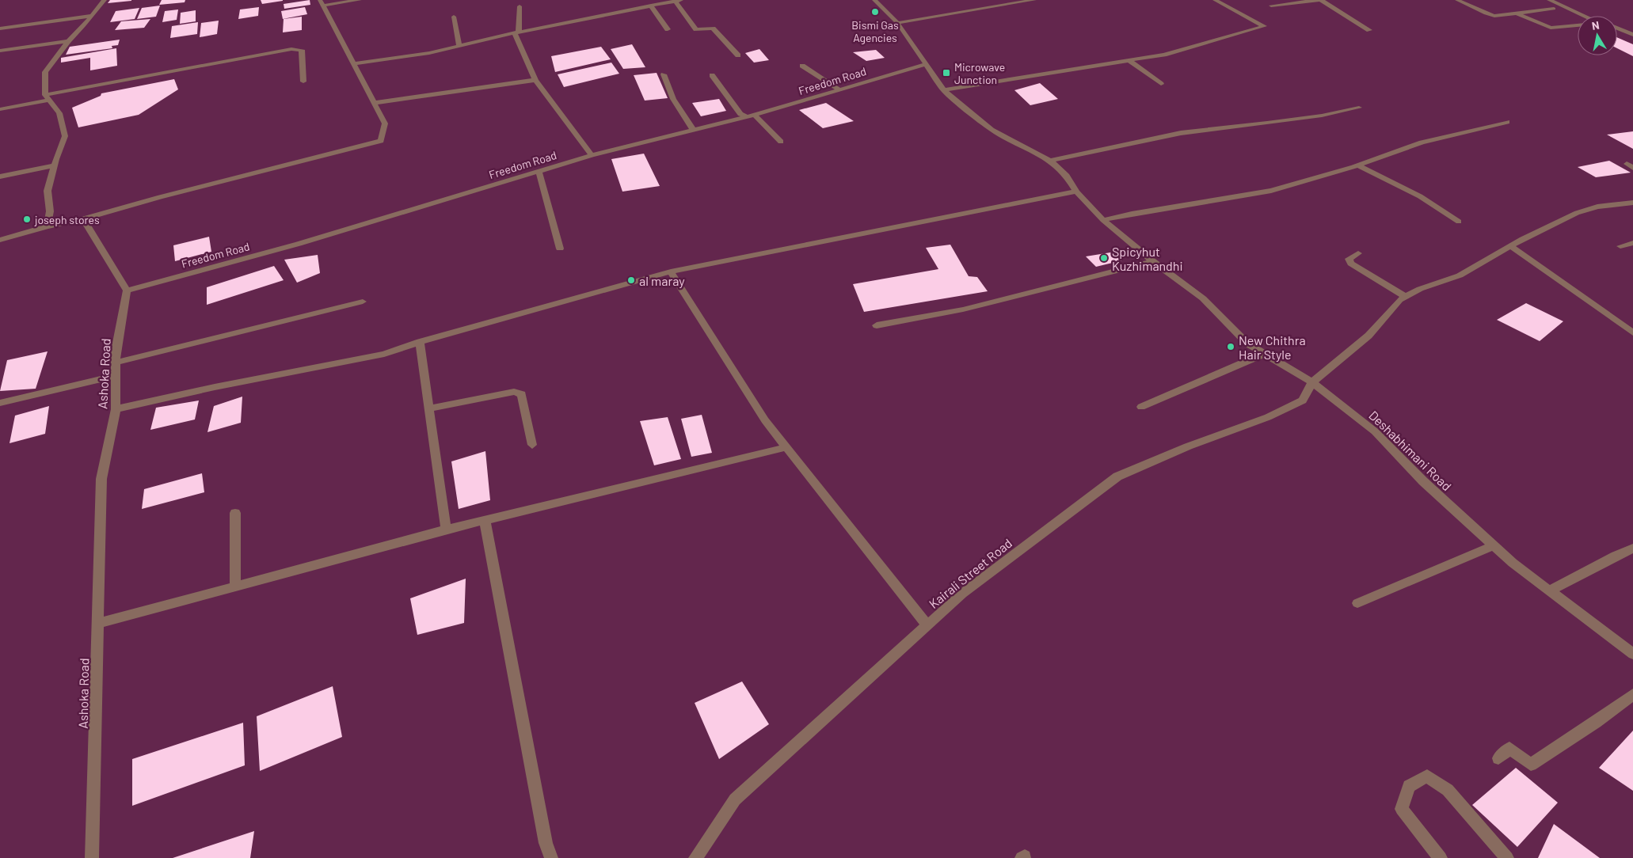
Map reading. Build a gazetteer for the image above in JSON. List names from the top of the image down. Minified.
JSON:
{"streets":{"street":["Freedom Road","Ashoka Road","Deshabhimani Road","Kairali Street Road"]},"crossings":[["Freedom Road","Ashoka Road"],["Freedom Road","Deshabhimani Road"],["Deshabhimani Road","Kairali Street Road"]],"places":{"other":["Bismi Gas Agencies","joseph stores","Spicyhut Kuzhimandhi","al maray","New Chithra Hair Style"],"transit":["Microwave Junction"]},"north":"top"}
